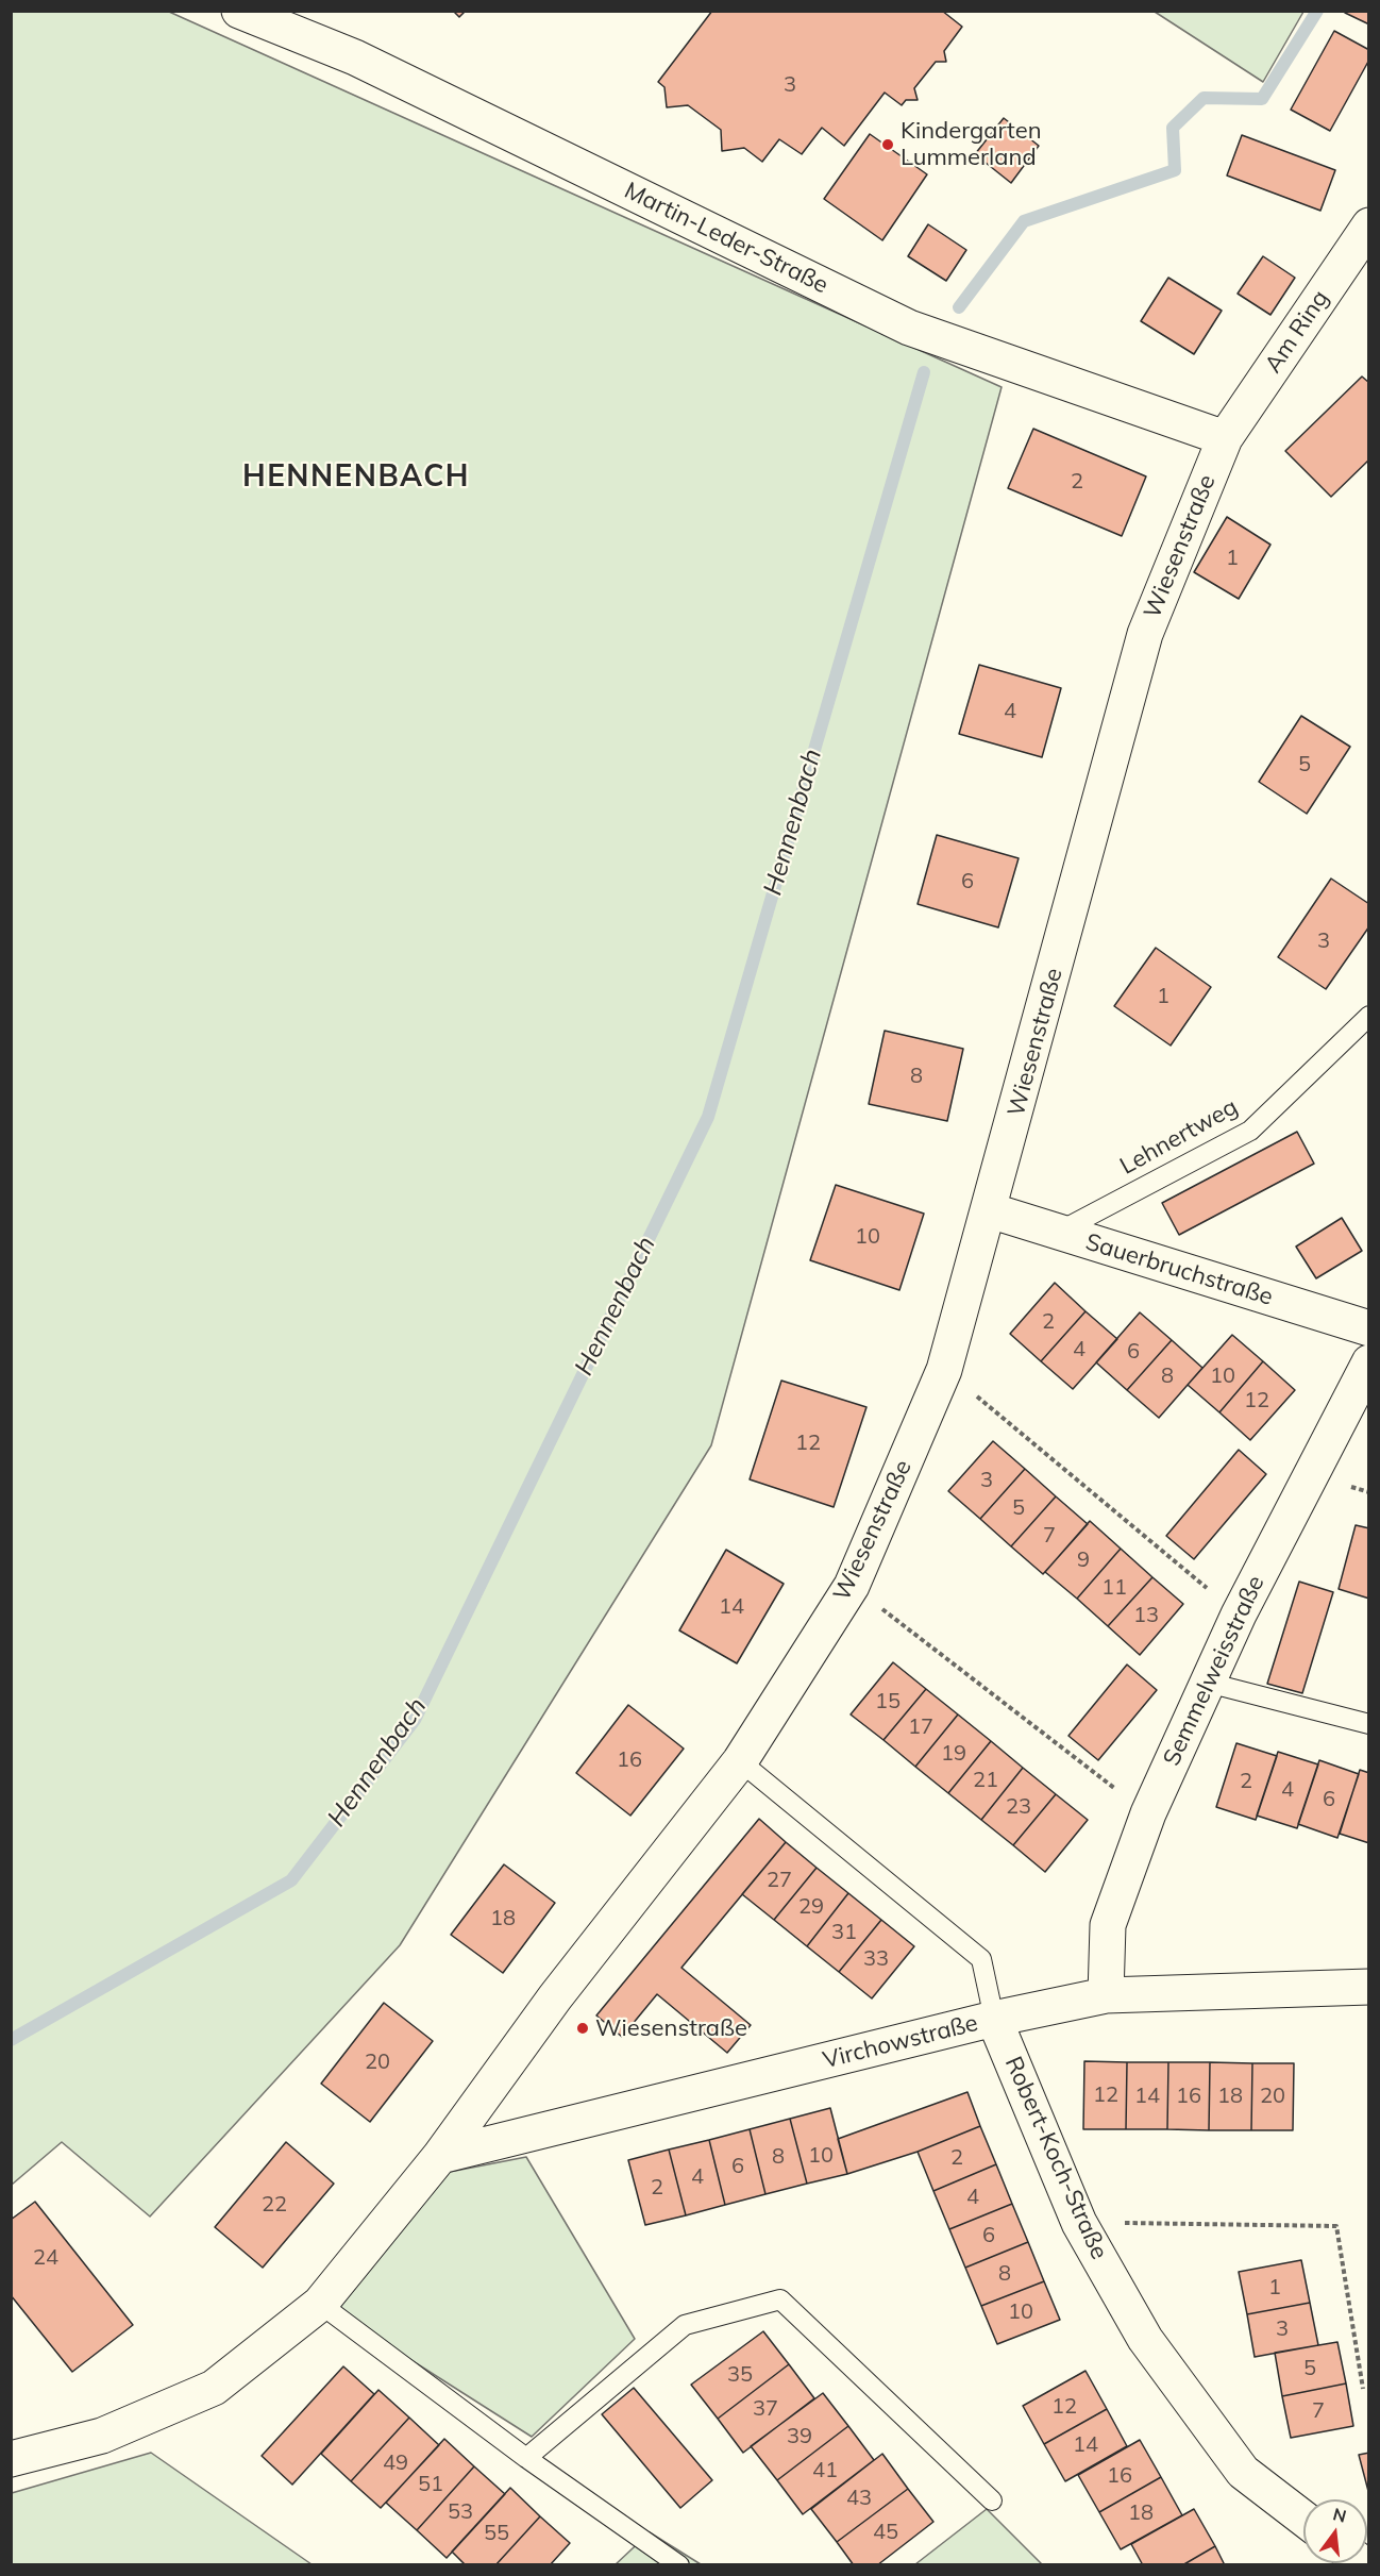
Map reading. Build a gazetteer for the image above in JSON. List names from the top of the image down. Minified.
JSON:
{"streets":{"street":["Martin-Leder-Straße","Am Ring","Wiesenstraße","Sauerbruchstraße","Semmelweisstraße","Virchowstraße","Robert-Koch-Straße"],"lane":["Lehnertweg"]},"crossings":[["Martin-Leder-Straße","Am Ring"],["Martin-Leder-Straße","Wiesenstraße"],["Am Ring","Wiesenstraße"],["Wiesenstraße","Sauerbruchstraße"],["Wiesenstraße","Virchowstraße"],["Lehnertweg","Sauerbruchstraße"],["Semmelweisstraße","Virchowstraße"],["Virchowstraße","Robert-Koch-Straße"]],"districts":["HENNENBACH"],"water":["Hennenbach"],"places":["Kindergarten Lummerland","Wiesenstraße"],"house_numbers":["3","2","1","4","5","6","3","1","8","10","2","4","6","8","10","12","12","3","5","7","9","11","14","13","15","17","19","16","21","2","4","6","23","27","29","18","31","33","20","12","14","16","18","20","10","8","2","6","4","2","4","22","6","24","8","1","10","3","5","35","12","37","7","39","14","49","41","16","51","43","53","18","45","55"],"north":"top"}
